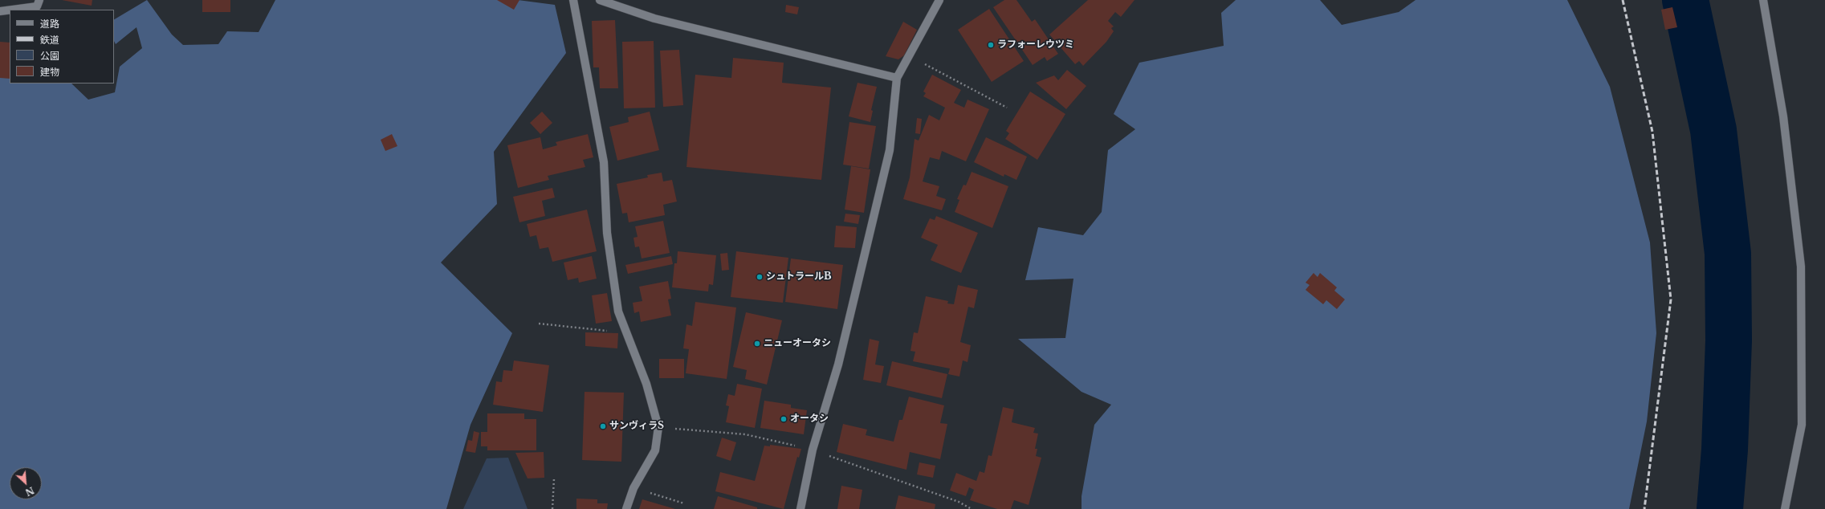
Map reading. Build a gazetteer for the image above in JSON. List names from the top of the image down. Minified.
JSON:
{"places":["ラフォーレウツミ","シュトラールB","ニューオータシ","オータシ","サンヴィラS"],"legend":["道路","鉄道","公園","建物"],"north":"bottom right"}
